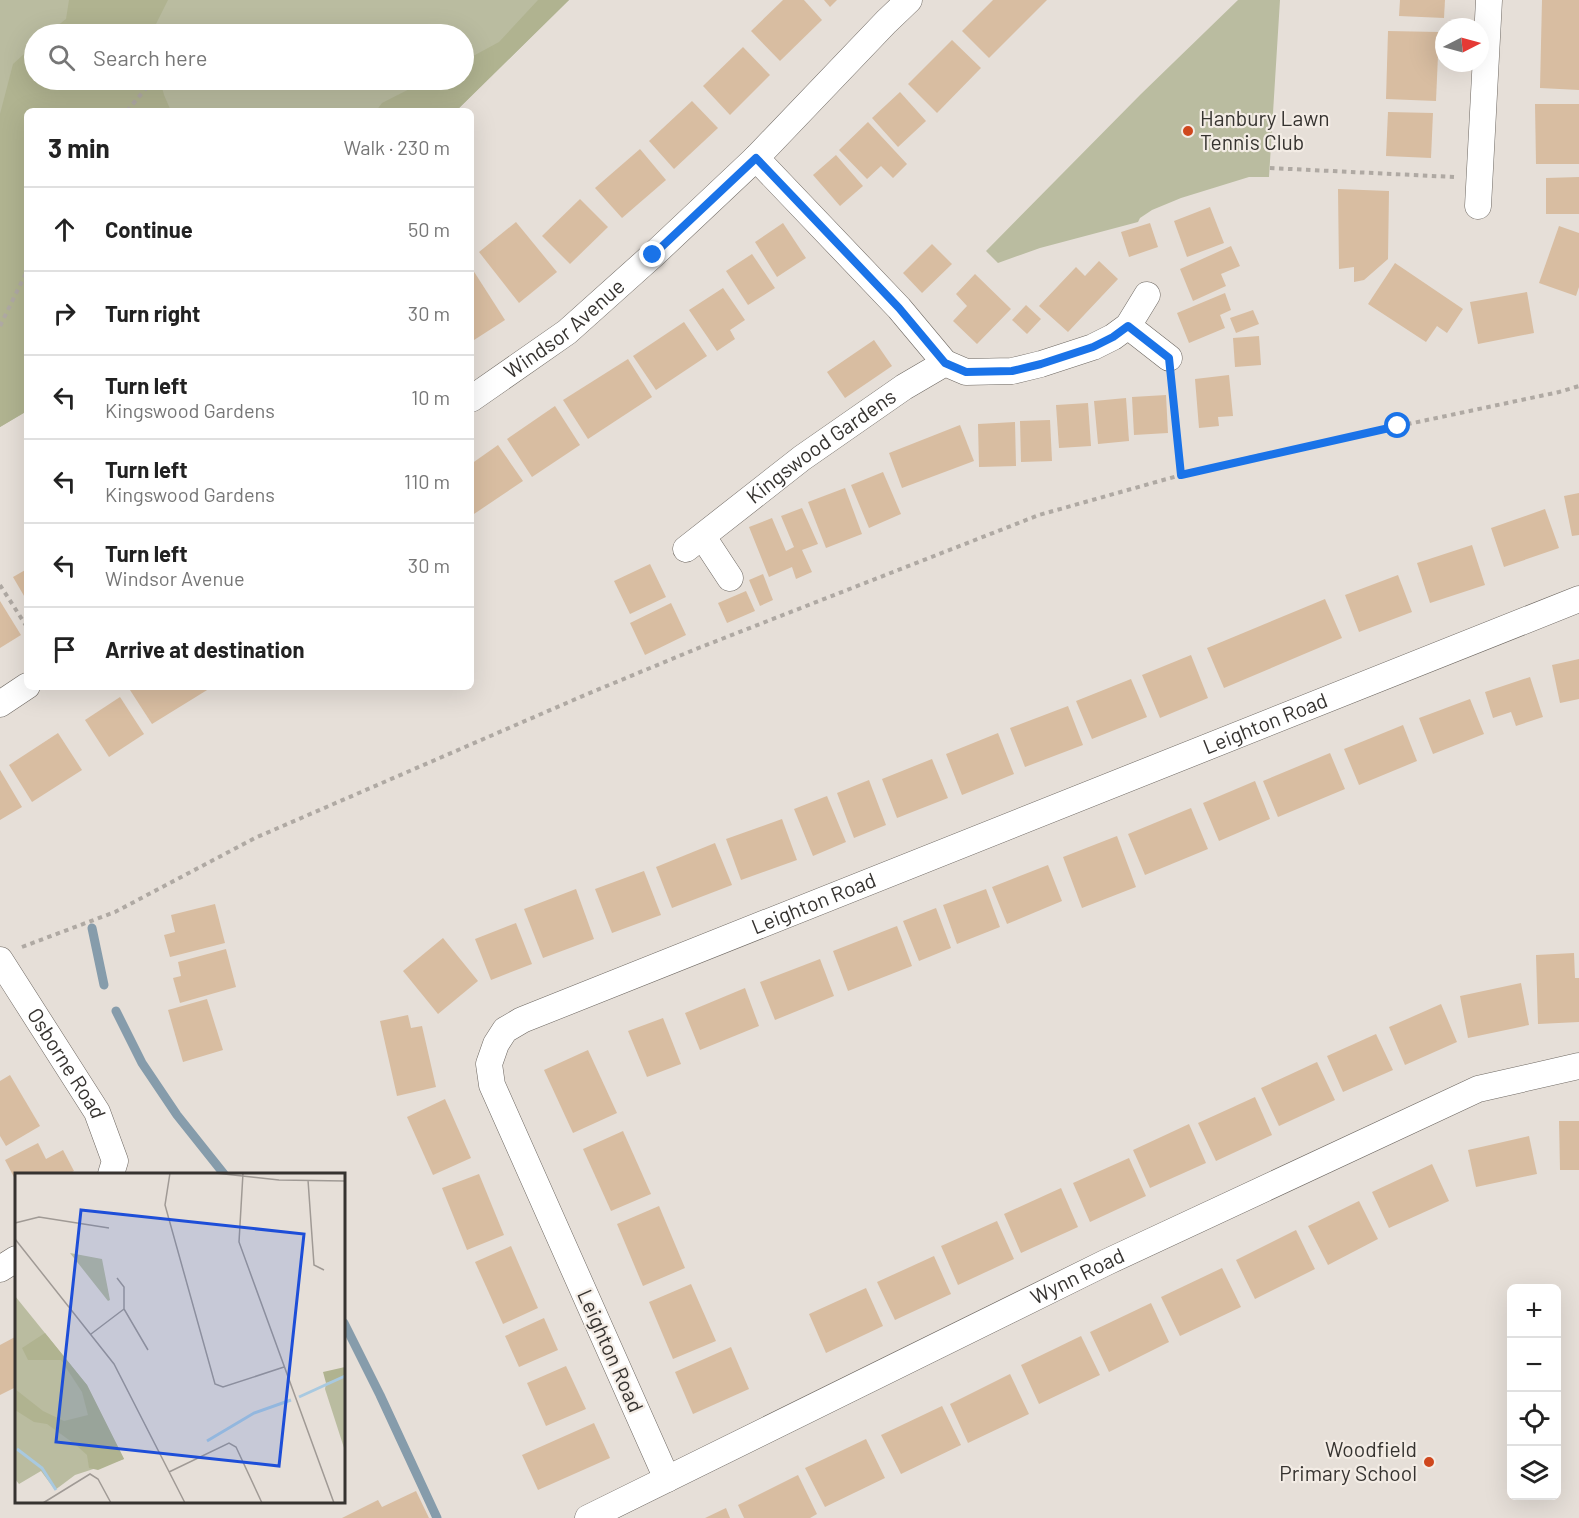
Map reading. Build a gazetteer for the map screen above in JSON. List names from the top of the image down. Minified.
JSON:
{"streets":{"street":["Windsor Avenue","Kingswood Gardens","Leighton Road","Osborne Road","Wynn Road"]},"crossings":[["Leighton Road","Wynn Road"]],"places":["Hanbury Lawn Tennis Club","Woodfield Primary School"],"north":"right","page":{"search":"Search here","heading":["3 min","Walk · 230 m"],"list":[["Continue","50 m"],["Turn right","30 m"],["Turn left","Kingswood Gardens","10 m"],["Turn left","Kingswood Gardens","110 m"],["Turn left","Windsor Avenue","30 m"],"Arrive at destination"],"map_buttons":["+","−"]}}
